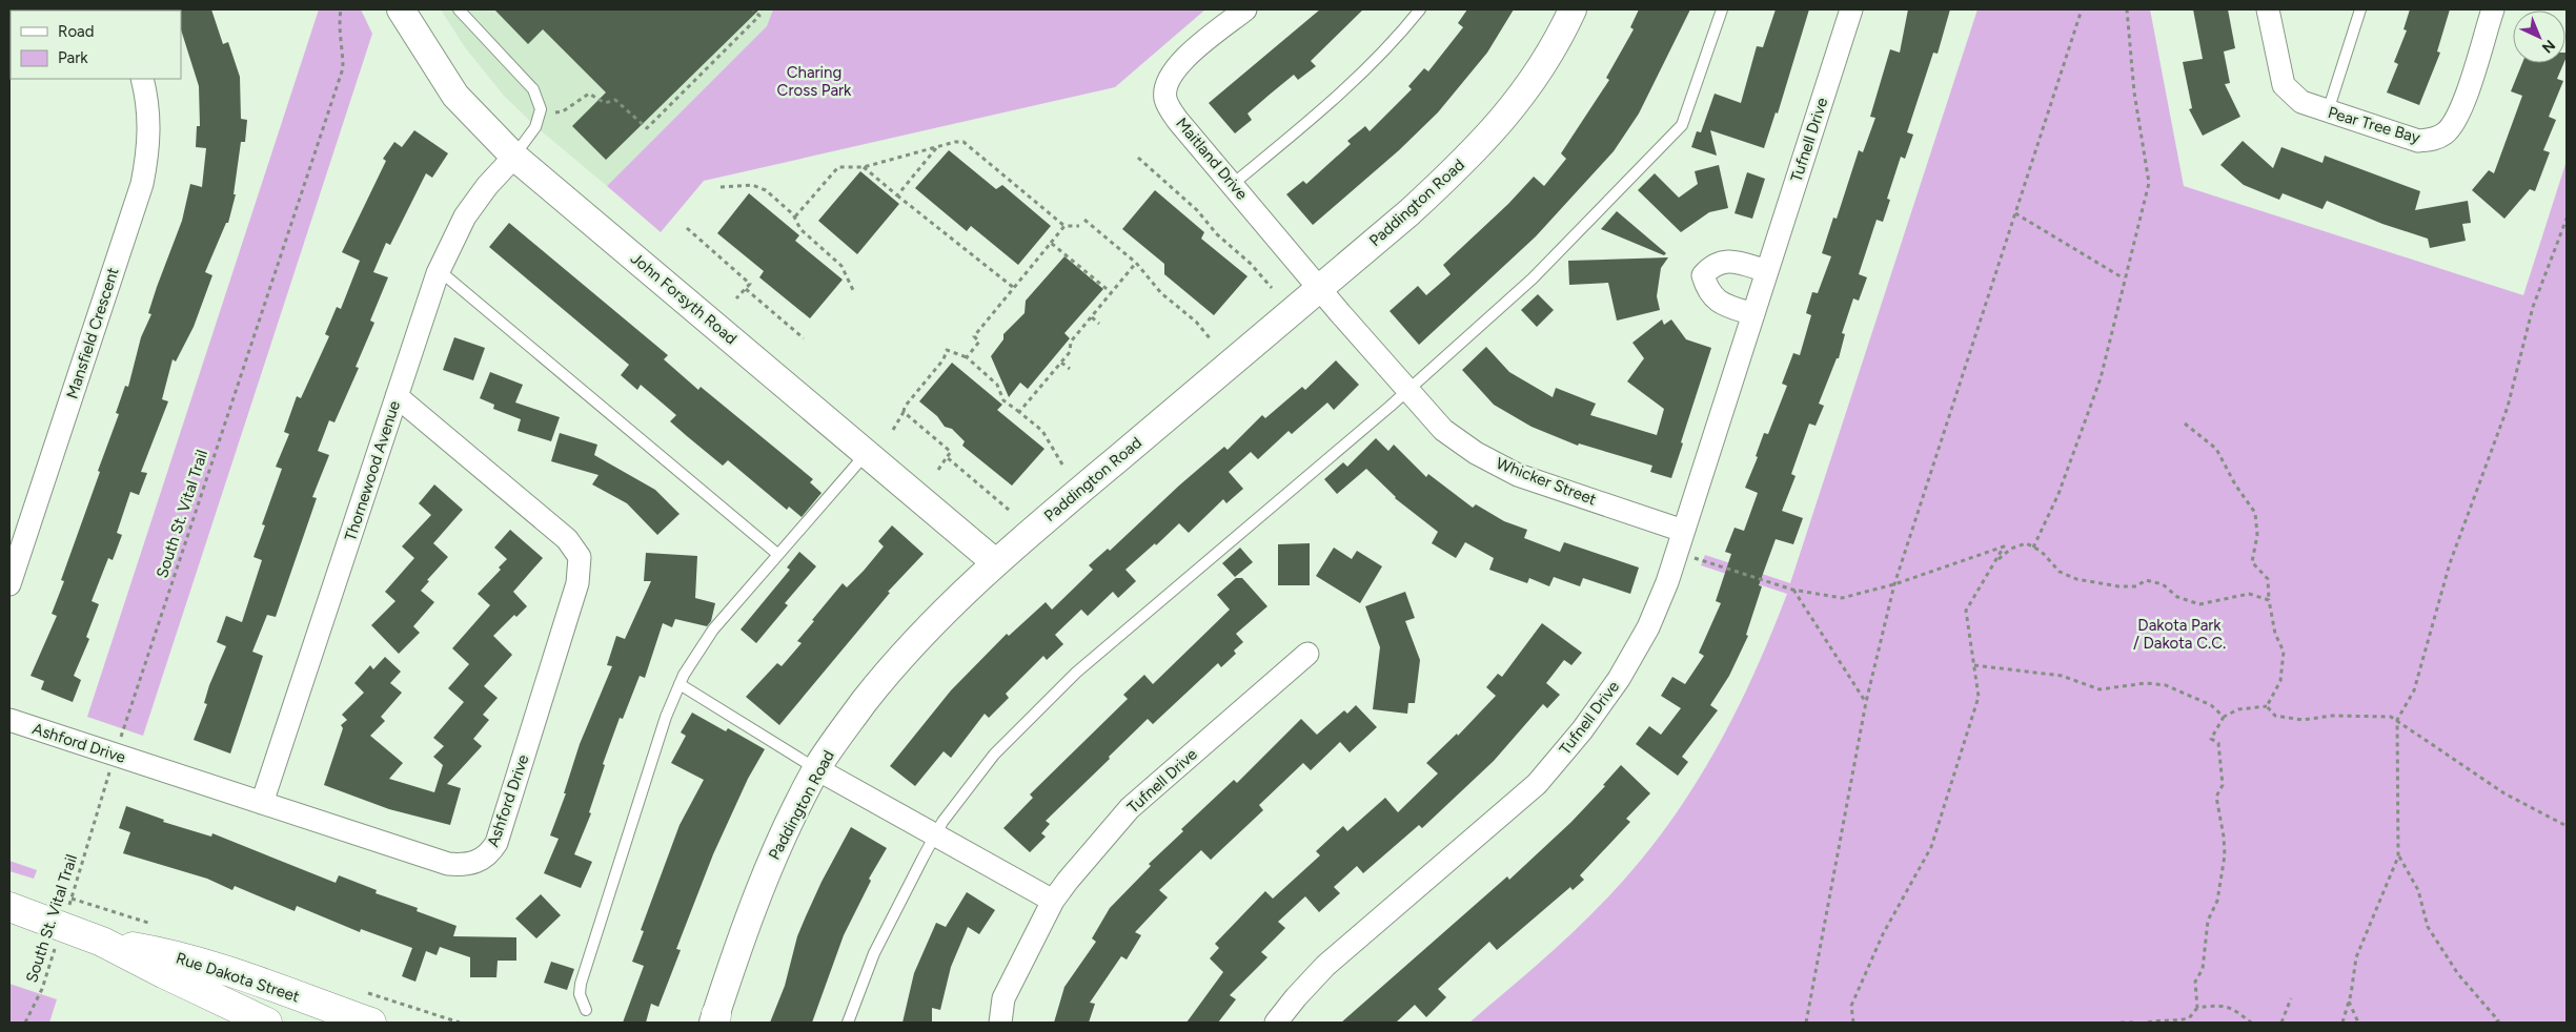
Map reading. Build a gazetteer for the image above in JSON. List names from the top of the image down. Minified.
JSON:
{"streets":{"main road":["Rue Dakota Street"],"street":["Pear Tree Bay","Tufnell Drive","Maitland Drive","Paddington Road","John Forsyth Road","Mansfield Crescent","Thornewood Avenue","Whicker Street","Ashford Drive"],"path":["South St. Vital Trail"]},"crossings":[["Tufnell Drive","Whicker Street"],["Maitland Drive","Paddington Road"],["Maitland Drive","Whicker Street"],["Paddington Road","John Forsyth Road"],["Paddington Road","Whicker Street"],["John Forsyth Road","Thornewood Avenue"],["Thornewood Avenue","Ashford Drive"],["South St. Vital Trail","Ashford Drive"],["South St. Vital Trail","Rue Dakota Street"]],"parks":["Charing Cross Park","Dakota Park / Dakota C.C."],"legend":["Road","Park"],"north":"bottom right"}
